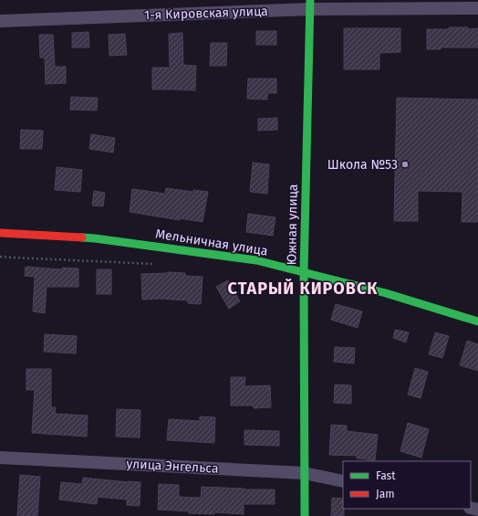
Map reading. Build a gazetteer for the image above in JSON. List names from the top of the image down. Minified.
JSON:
{"streets":{"main road":["Южная улица","Мельничная улица"],"street":["1-я Кировская улица","улица Энгельса"]},"crossings":[["1-я Кировская улица","Южная улица"],["Южная улица","Мельничная улица"],["Южная улица","улица Энгельса"]],"districts":["СТАРЫЙ КИРОВСК"],"places":["Школа №53"],"legend":["Fast","Jam"]}
